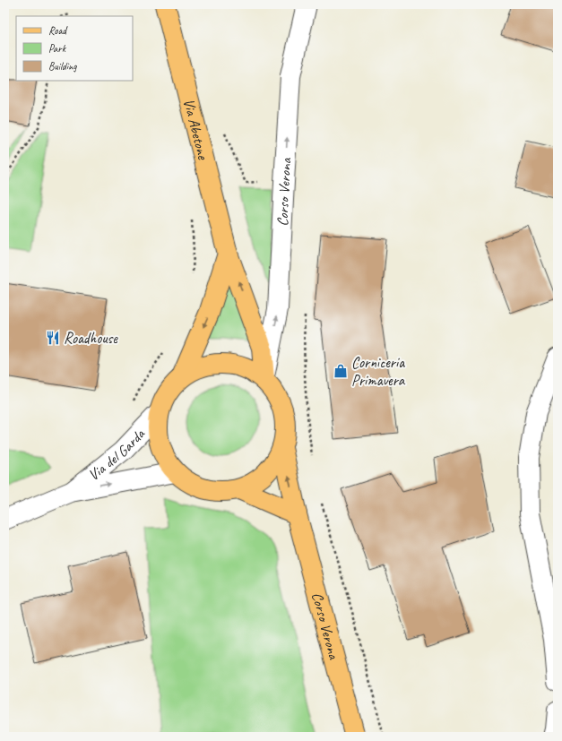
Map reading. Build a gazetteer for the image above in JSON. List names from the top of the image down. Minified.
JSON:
{"streets":{"main road":["Via Abetone","Corso Verona"],"street":["Via del Garda"]},"crossings":[["Via Abetone","Corso Verona"],["Via Abetone","Via del Garda"],["Corso Verona","Via del Garda"]],"one_way":["Corso Verona","Via del Garda"],"places":{"restaurant":["Roadhouse"],"shop":["Corniceria Primavera"]},"legend":["Road","Park","Building"]}
